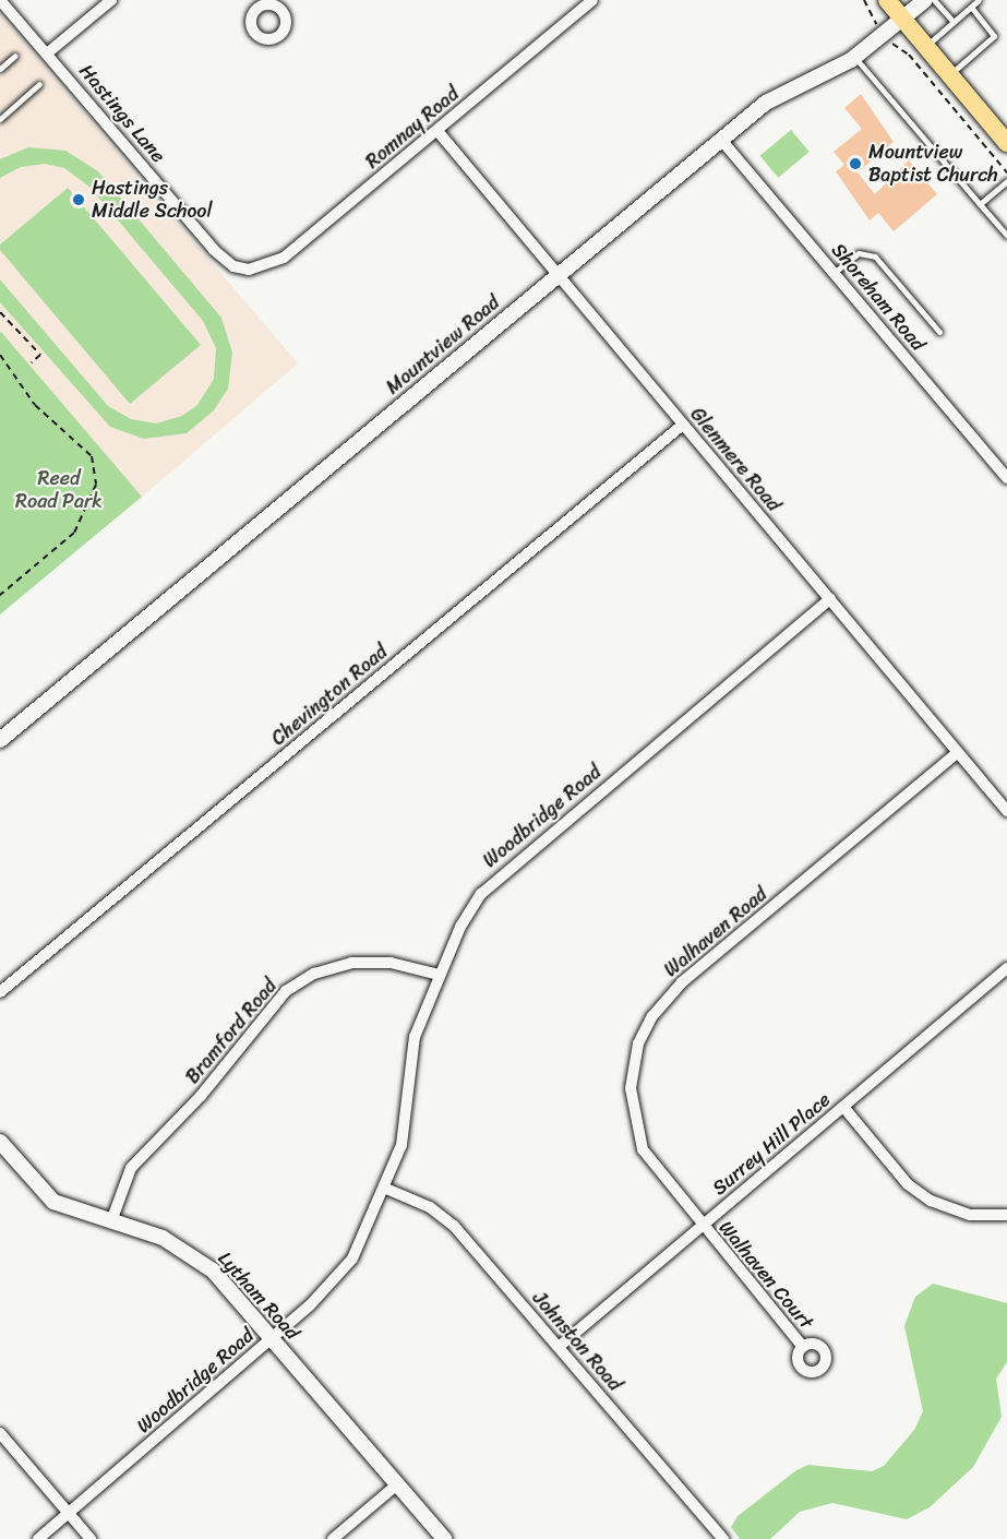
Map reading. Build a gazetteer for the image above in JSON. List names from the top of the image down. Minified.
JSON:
{"streets":{"street":["Hastings Lane","Romnay Road","Shoreham Road","Mountview Road","Glenmere Road","Chevington Road","Woodbridge Road","Walhaven Road","Bramford Road","Surrey Hill Place","Walhaven Court","Lytham Road","Johnston Road"]},"crossings":[["Hastings Lane","Romnay Road"],["Romnay Road","Glenmere Road"],["Shoreham Road","Mountview Road"],["Mountview Road","Glenmere Road"],["Glenmere Road","Chevington Road"],["Glenmere Road","Woodbridge Road"],["Glenmere Road","Walhaven Road"],["Woodbridge Road","Bramford Road"],["Woodbridge Road","Lytham Road"],["Woodbridge Road","Johnston Road"],["Walhaven Road","Surrey Hill Place"],["Walhaven Road","Walhaven Court"],["Bramford Road","Lytham Road"],["Surrey Hill Place","Walhaven Court"],["Surrey Hill Place","Johnston Road"]],"parks":["Reed Road Park"],"places":["Mountview Baptist Church","Hastings Middle School"]}
